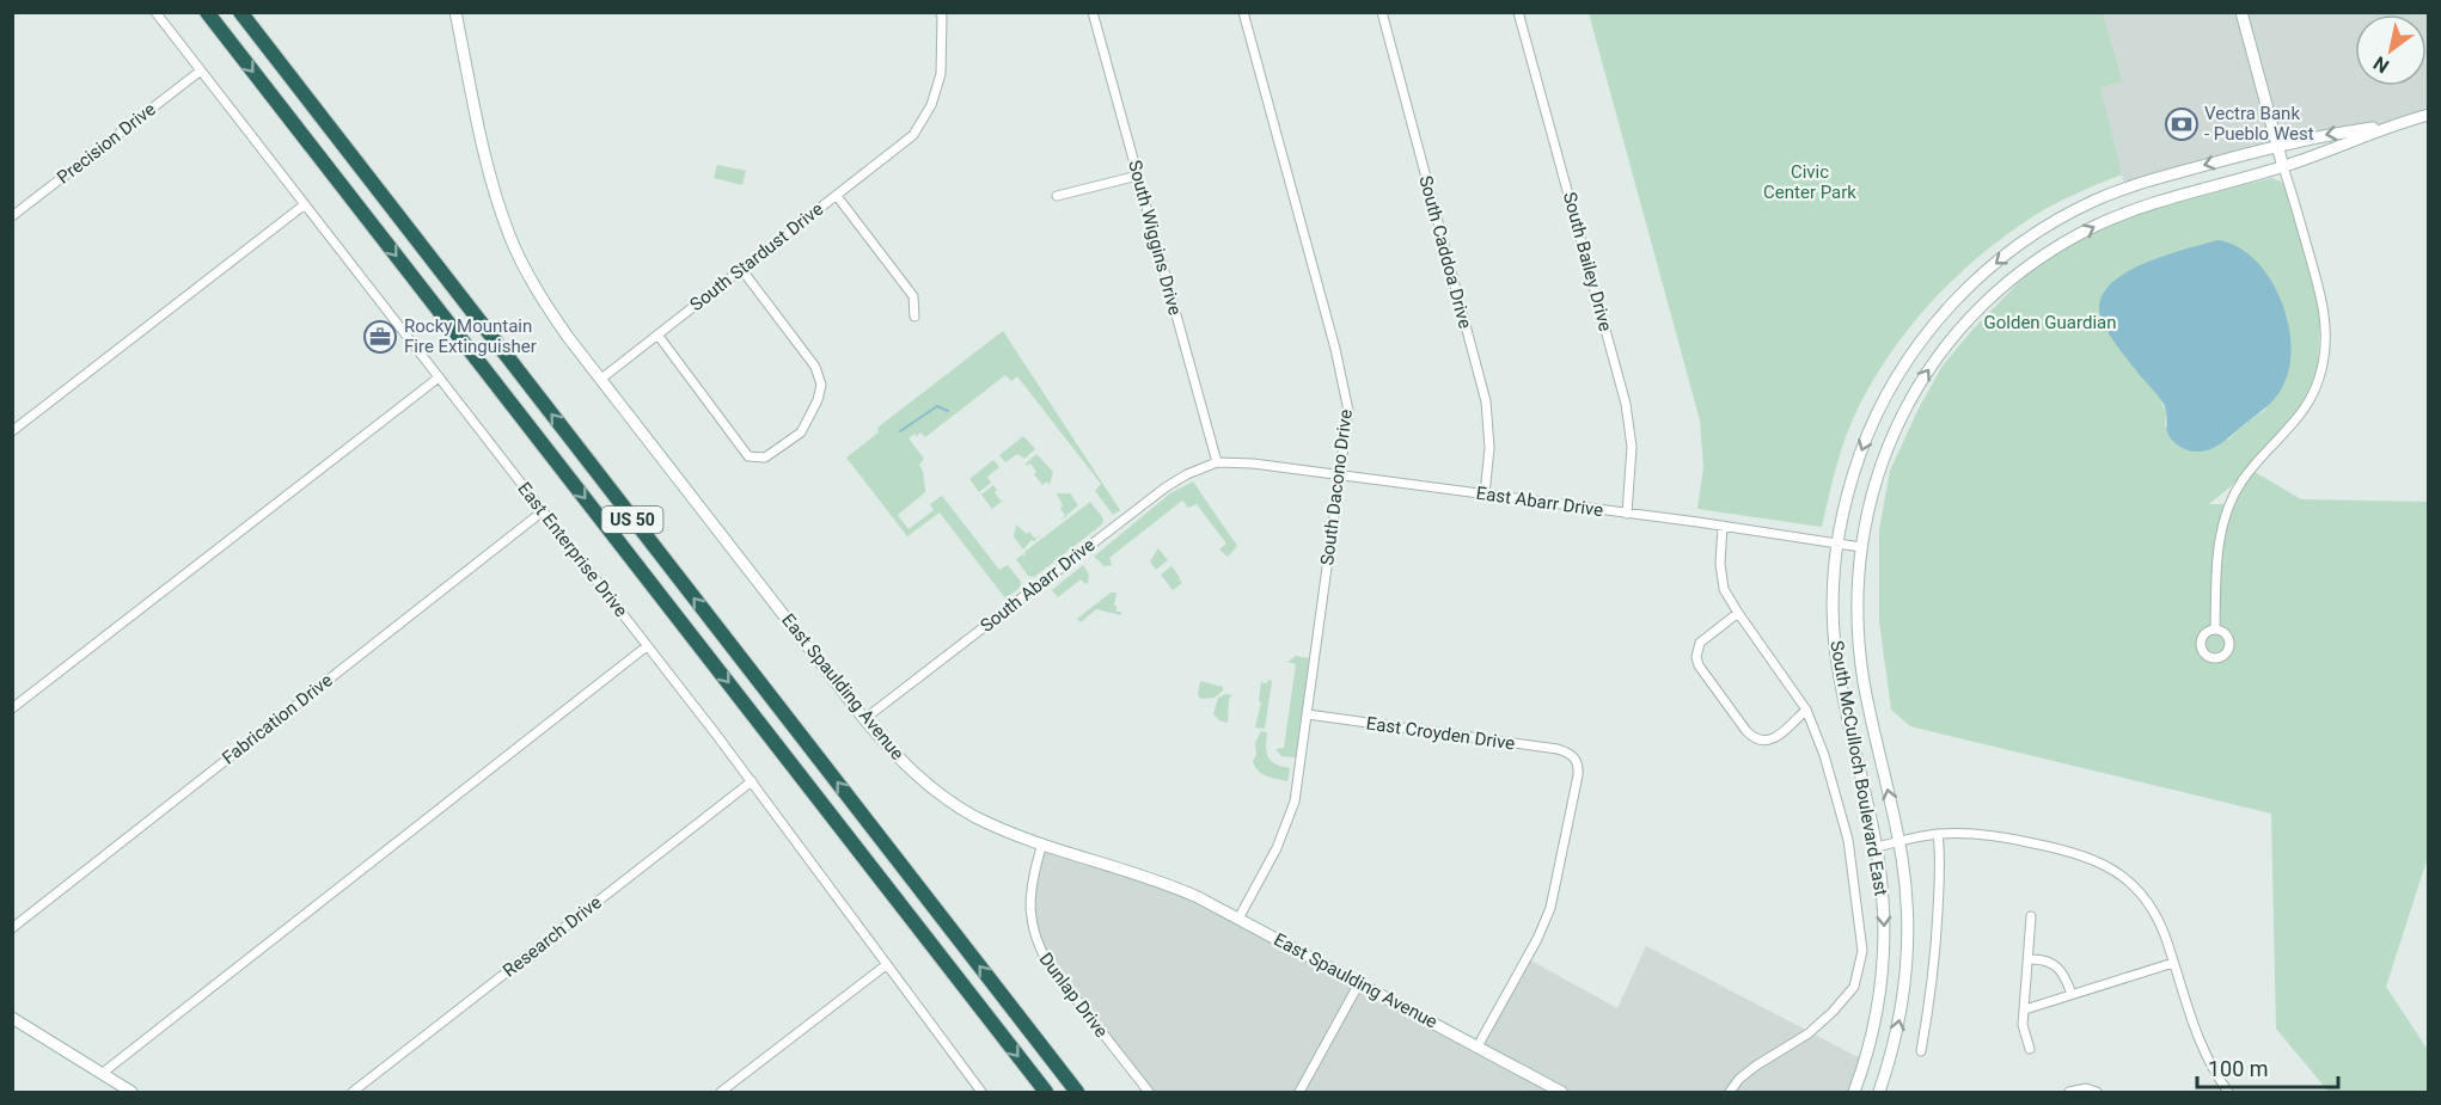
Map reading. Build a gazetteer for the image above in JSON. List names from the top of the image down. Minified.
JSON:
{"streets":{"highway":["US 50"],"main road":["East Spaulding Avenue","South McCulloch Boulevard East"],"street":["Precision Drive","South Wiggins Drive","South Caddoa Drive","South Stardust Drive","South Bailey Drive","South Dacono Drive","East Abarr Drive","East Enterprise Drive","South Abarr Drive","Fabrication Drive","East Croyden Drive","Research Drive","Dunlap Drive"]},"crossings":[["Precision Drive","East Enterprise Drive"],["South Wiggins Drive","East Abarr Drive"],["South Wiggins Drive","South Abarr Drive"],["South Caddoa Drive","East Abarr Drive"],["South Stardust Drive","East Spaulding Avenue"],["South Bailey Drive","East Abarr Drive"],["South Dacono Drive","East Abarr Drive"],["South Dacono Drive","East Spaulding Avenue"],["South Dacono Drive","East Croyden Drive"],["East Abarr Drive","South Abarr Drive"],["East Abarr Drive","South McCulloch Boulevard East"],["East Enterprise Drive","Fabrication Drive"],["East Enterprise Drive","Research Drive"],["South Abarr Drive","East Spaulding Avenue"],["East Spaulding Avenue","East Croyden Drive"],["East Spaulding Avenue","Dunlap Drive"]],"parks":["Civic Center Park","Golden Guardian"],"places":{"bank":["Vectra Bank - Pueblo West"],"office":["Rocky Mountain Fire Extinguisher"]},"scale_bar":"100 m","north":"bottom left"}
